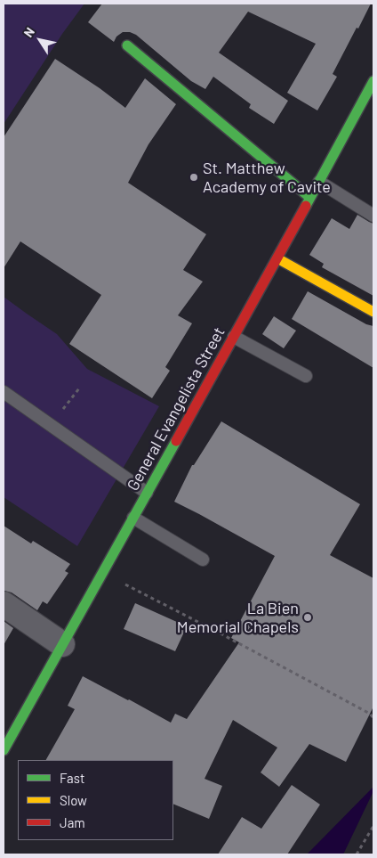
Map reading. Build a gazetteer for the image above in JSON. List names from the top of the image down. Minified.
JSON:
{"streets":{"main road":["General Evangelista Street"]},"places":["St. Matthew Academy of Cavite","La Bien Memorial Chapels"],"legend":["Fast","Slow","Jam"],"north":"top left"}
